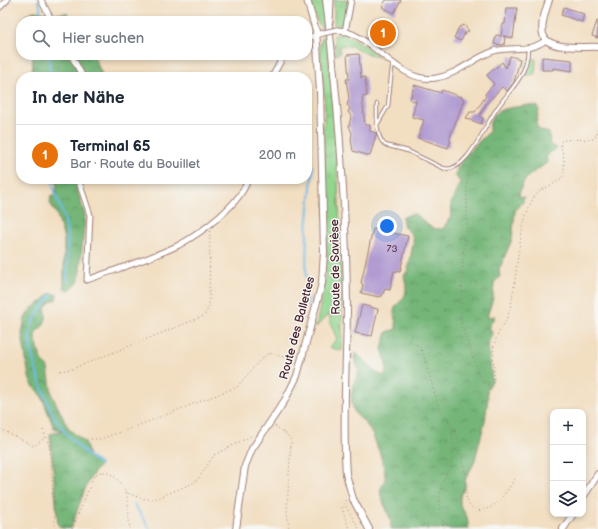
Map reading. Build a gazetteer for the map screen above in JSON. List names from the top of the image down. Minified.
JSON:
{"streets":{"street":["Route de Savièse","Route des Ballettes"]},"house_numbers":["73"],"page":{"search":"Hier suchen","pins":"1","heading":"In der Nähe","list":[{"mark":"1","name":"Terminal 65","note":"Bar · Route du Bouillet","value":"200 m"}],"map_buttons":["+","−"]}}
